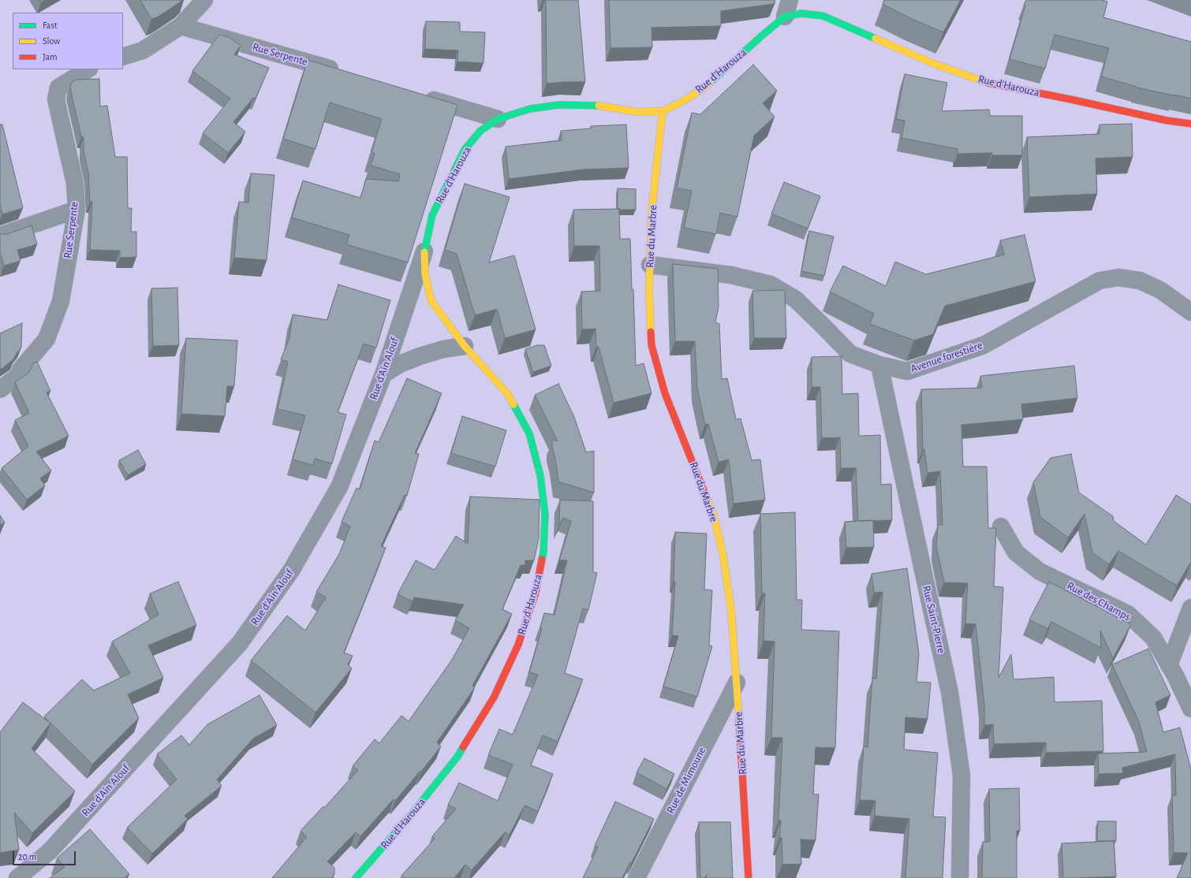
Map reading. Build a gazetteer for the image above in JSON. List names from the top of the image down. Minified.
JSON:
{"streets":{"street":["Rue Serpente","Rue d'Harouza","Rue du Marbre","Avenue forestière","Rue d'Aïn Alouf","Rue des Champs","Rue Saint-Pierre","Rue de Mimoune"]},"crossings":[["Rue d'Harouza","Rue du Marbre"],["Rue d'Harouza","Rue d'Aïn Alouf"],["Rue du Marbre","Avenue forestière"],["Rue du Marbre","Rue de Mimoune"],["Avenue forestière","Rue Saint-Pierre"]],"legend":["Fast","Slow","Jam"],"scale_bar":"20 m"}
